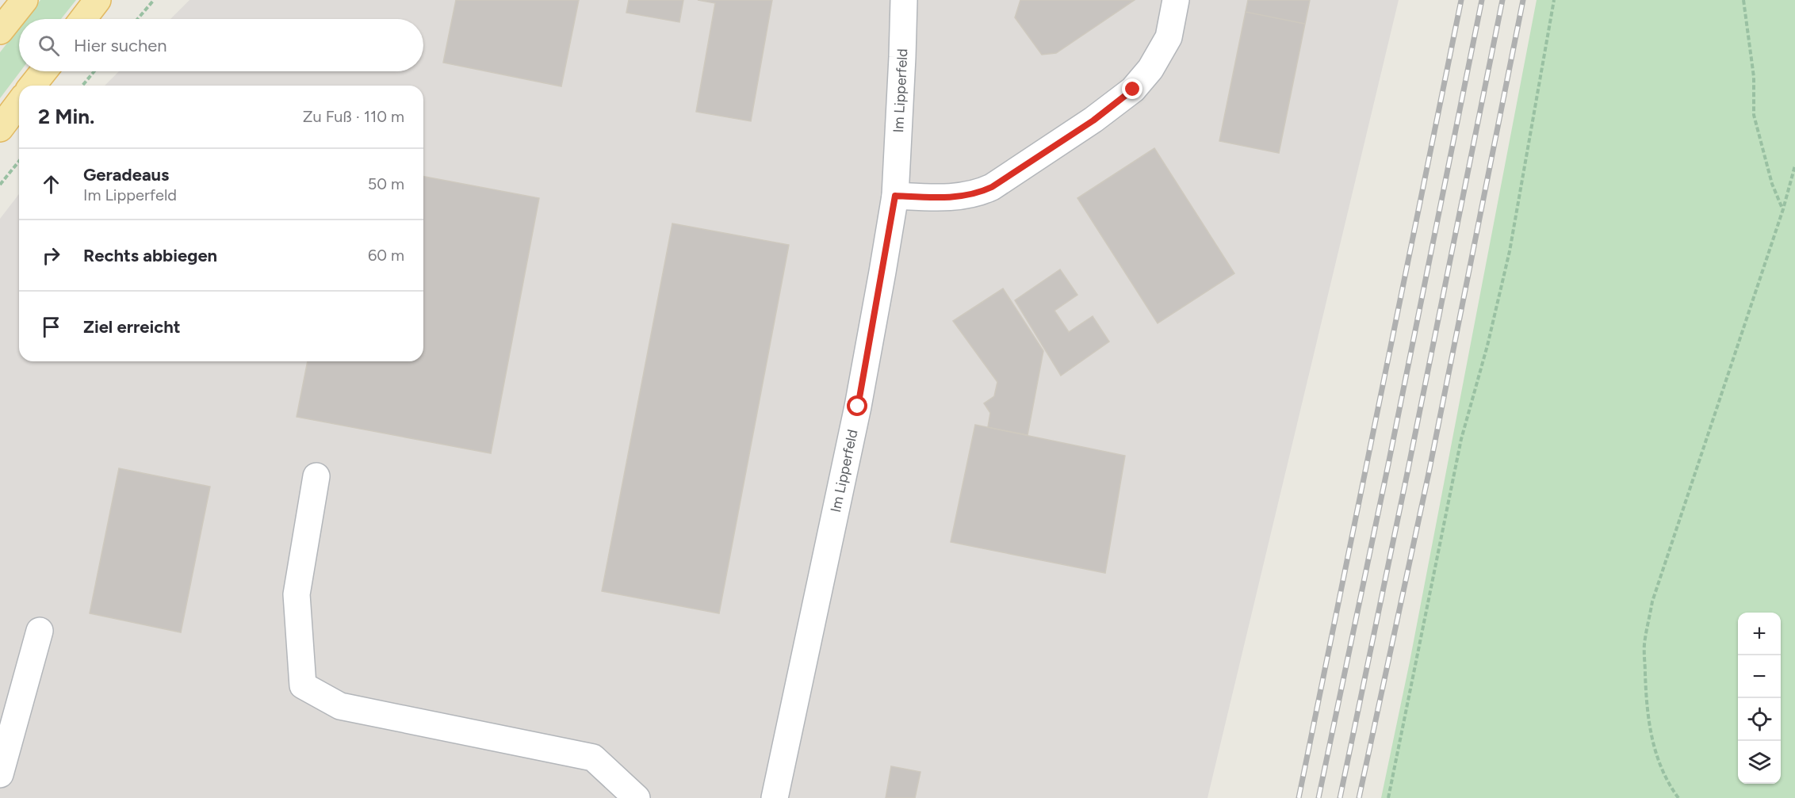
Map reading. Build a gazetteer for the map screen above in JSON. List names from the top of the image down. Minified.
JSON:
{"streets":{"street":["Im Lipperfeld"]},"page":{"search":"Hier suchen","heading":["2 Min.","Zu Fuß · 110 m"],"list":[["Geradeaus","Im Lipperfeld","50 m"],["Rechts abbiegen","60 m"],"Ziel erreicht"],"map_buttons":["+","−"]}}
